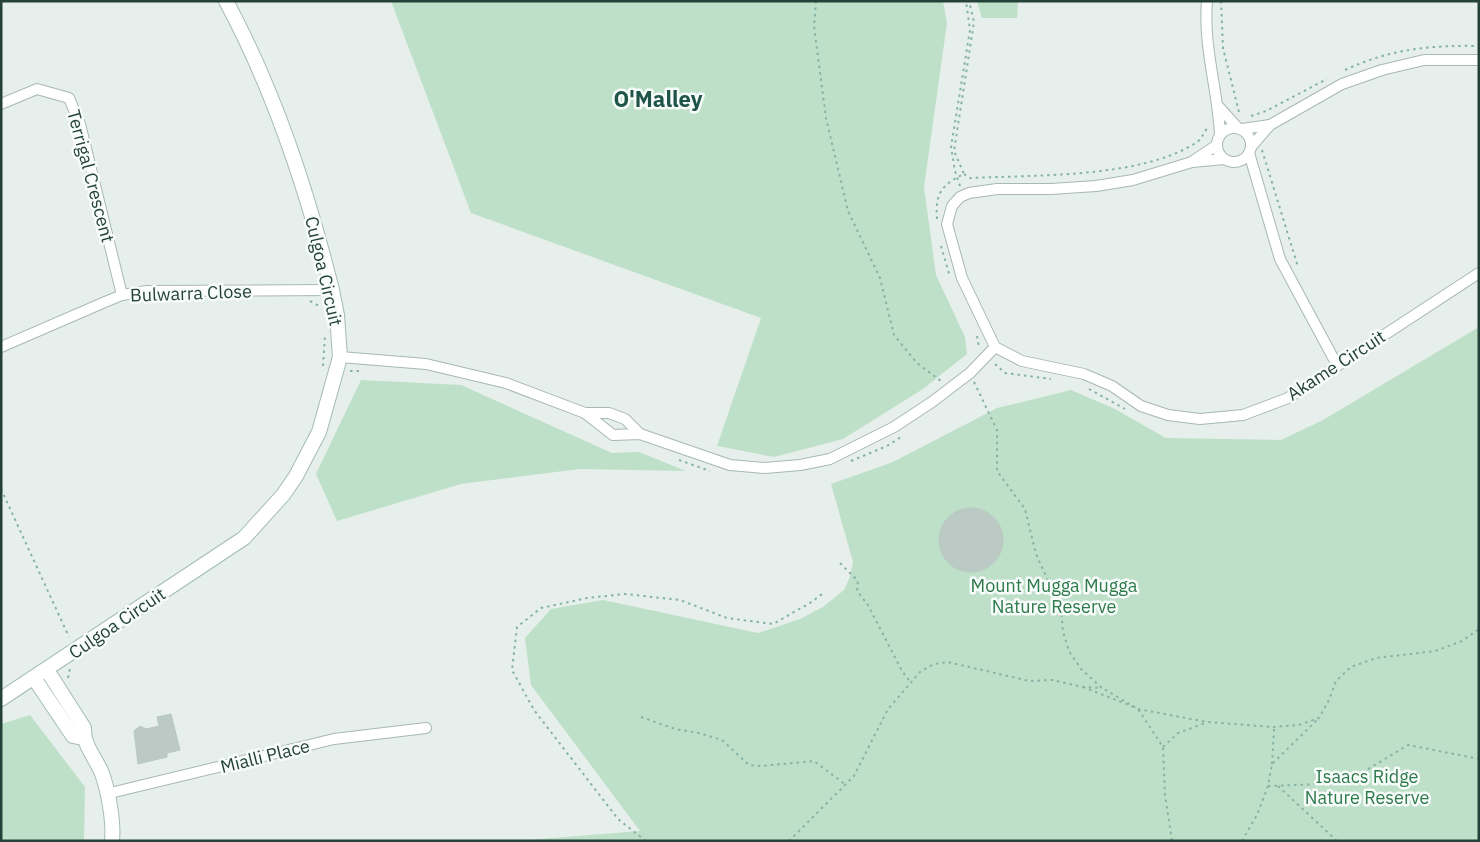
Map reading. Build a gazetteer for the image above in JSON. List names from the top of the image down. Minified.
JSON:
{"streets":{"street":["Terrigal Crescent","Culgoa Circuit","Bulwarra Close","Akame Circuit","Mialli Place"]},"crossings":[["Terrigal Crescent","Bulwarra Close"],["Culgoa Circuit","Bulwarra Close"]],"districts":["O'Malley"],"parks":["Mount Mugga Mugga Nature Reserve","Isaacs Ridge Nature Reserve"]}
